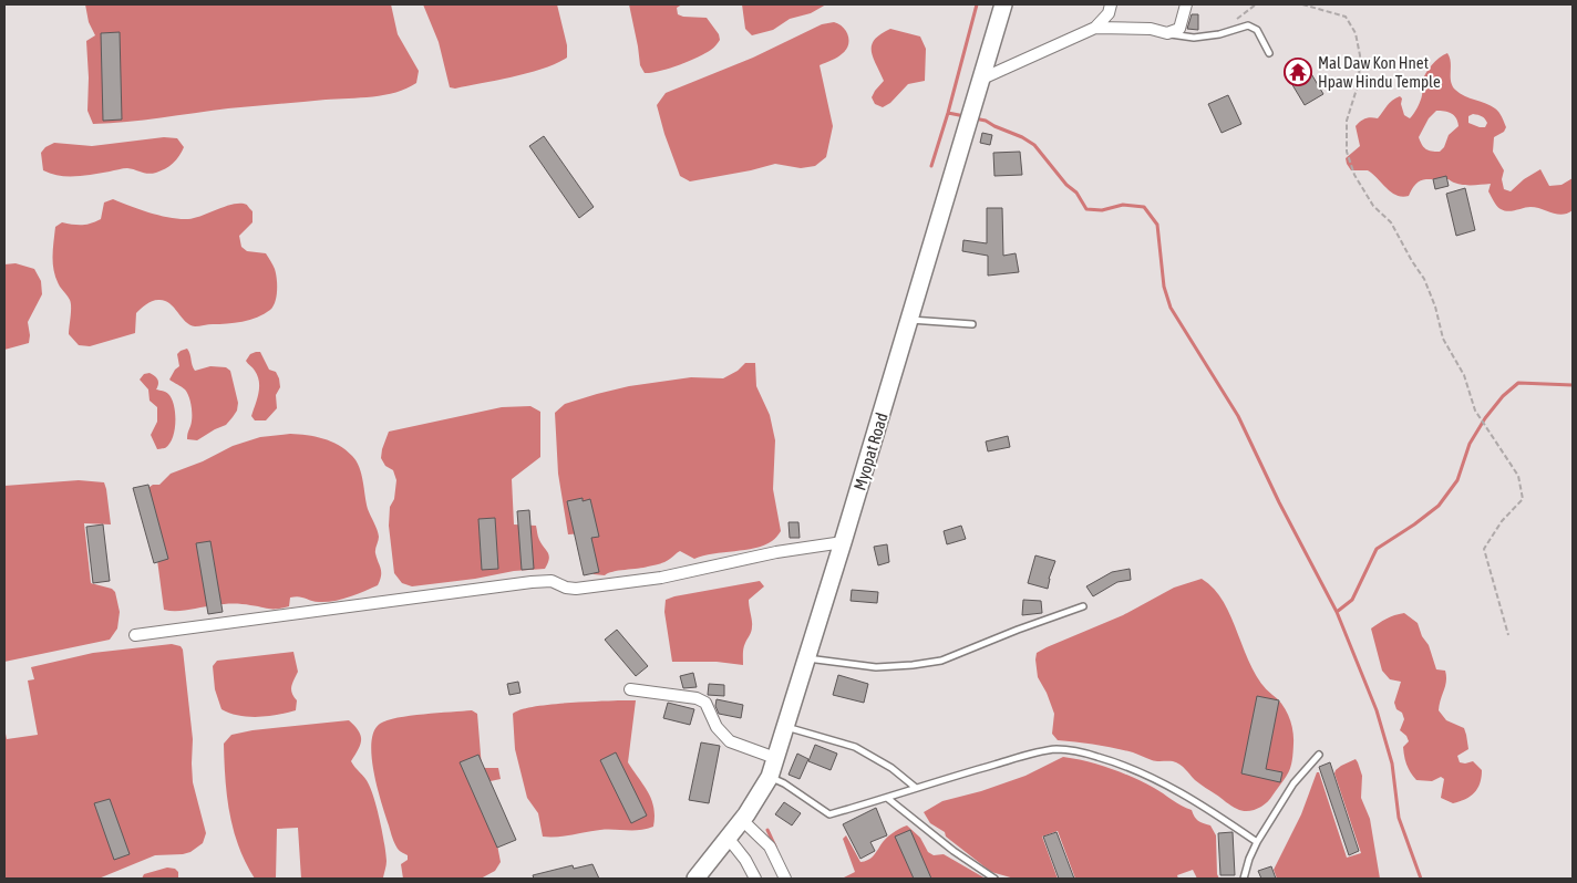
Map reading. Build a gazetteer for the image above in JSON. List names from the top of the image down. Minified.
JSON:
{"streets":{"main road":["Myopat Road"]},"places":{"temple":["Mal Daw Kon Hnet Hpaw Hindu Temple"]}}
